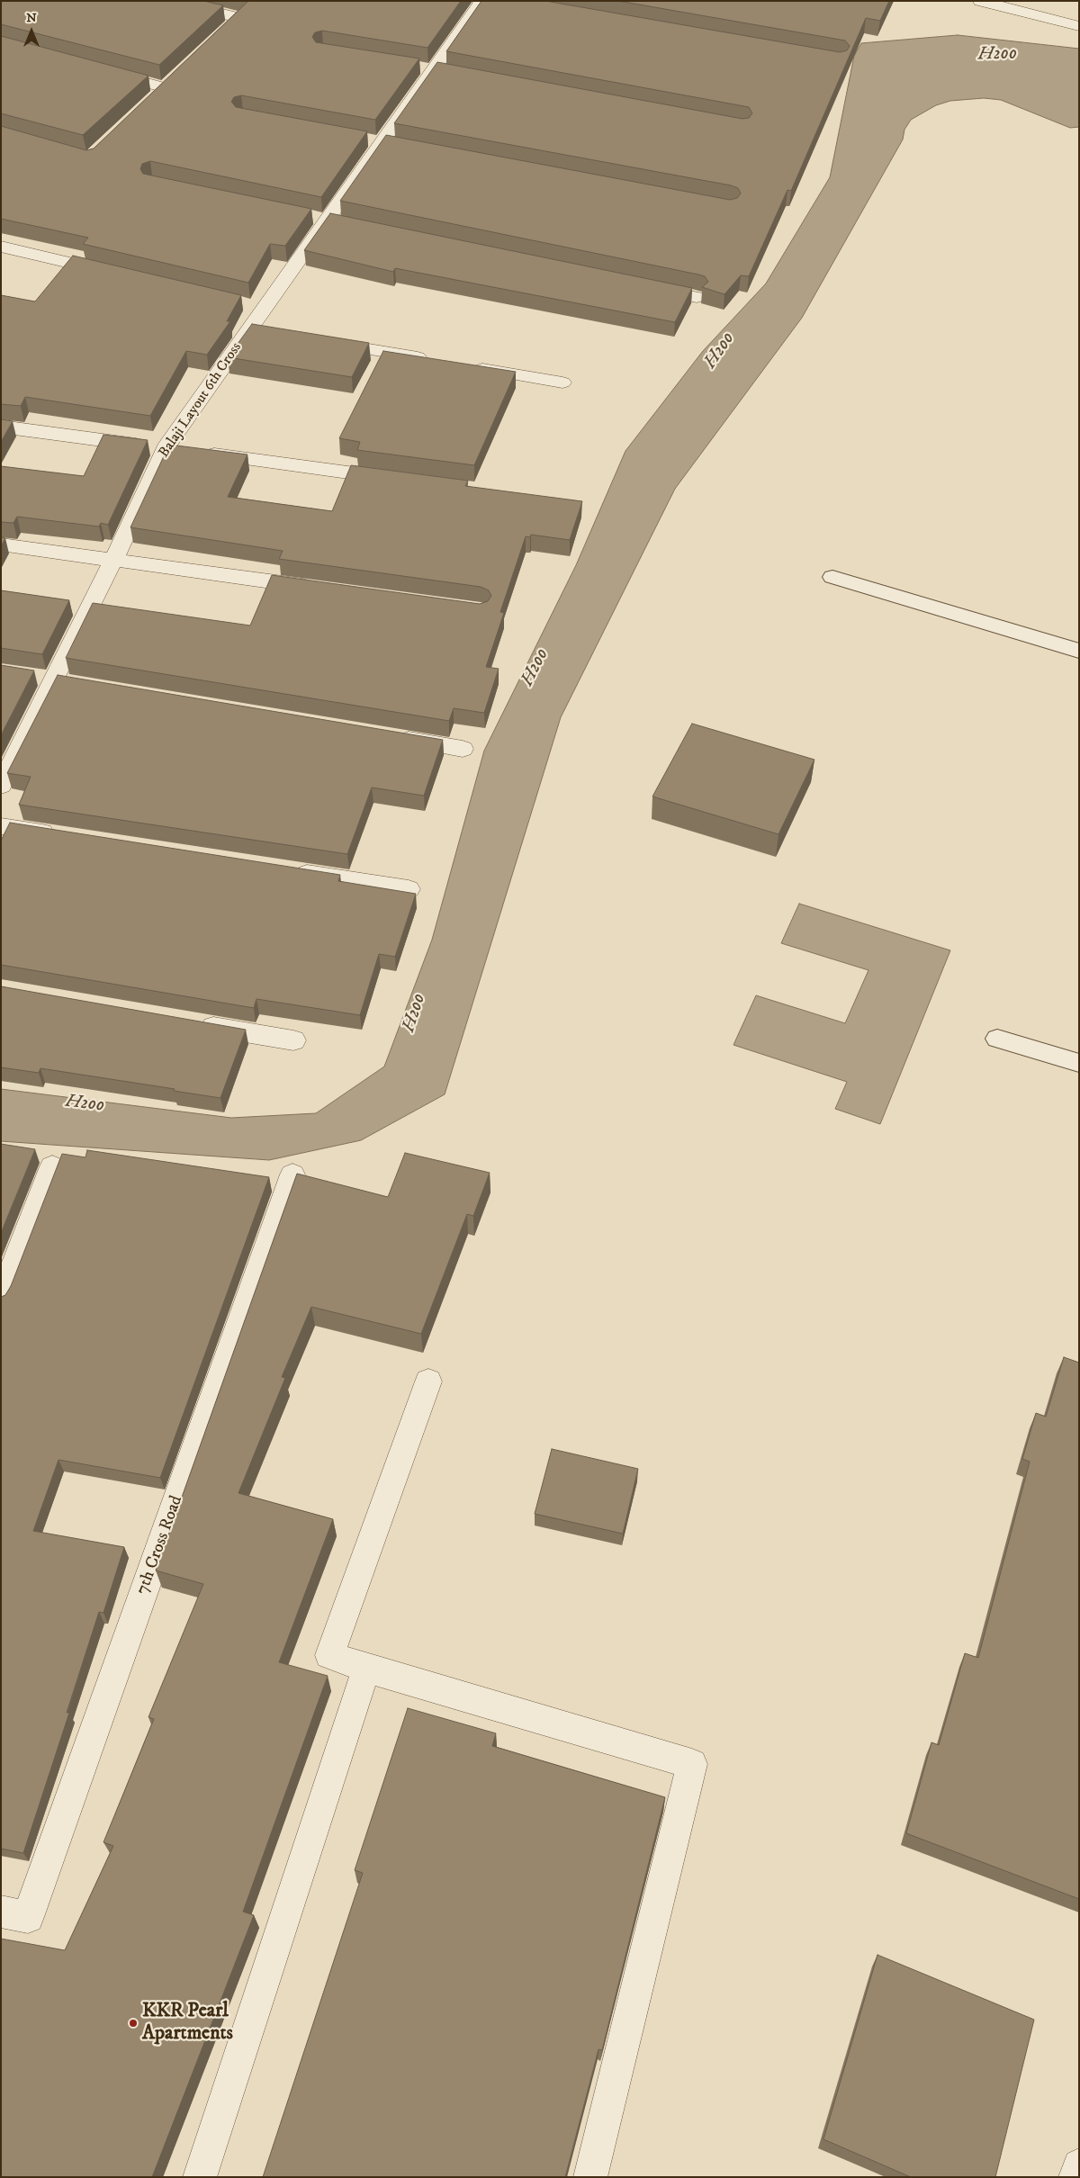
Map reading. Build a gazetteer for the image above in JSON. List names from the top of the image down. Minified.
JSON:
{"streets":{"street":["Balaji Layout 6th Cross","7th Cross Road"]},"water":["H200"],"places":["KKR Pearl Apartments"],"north":"top"}
